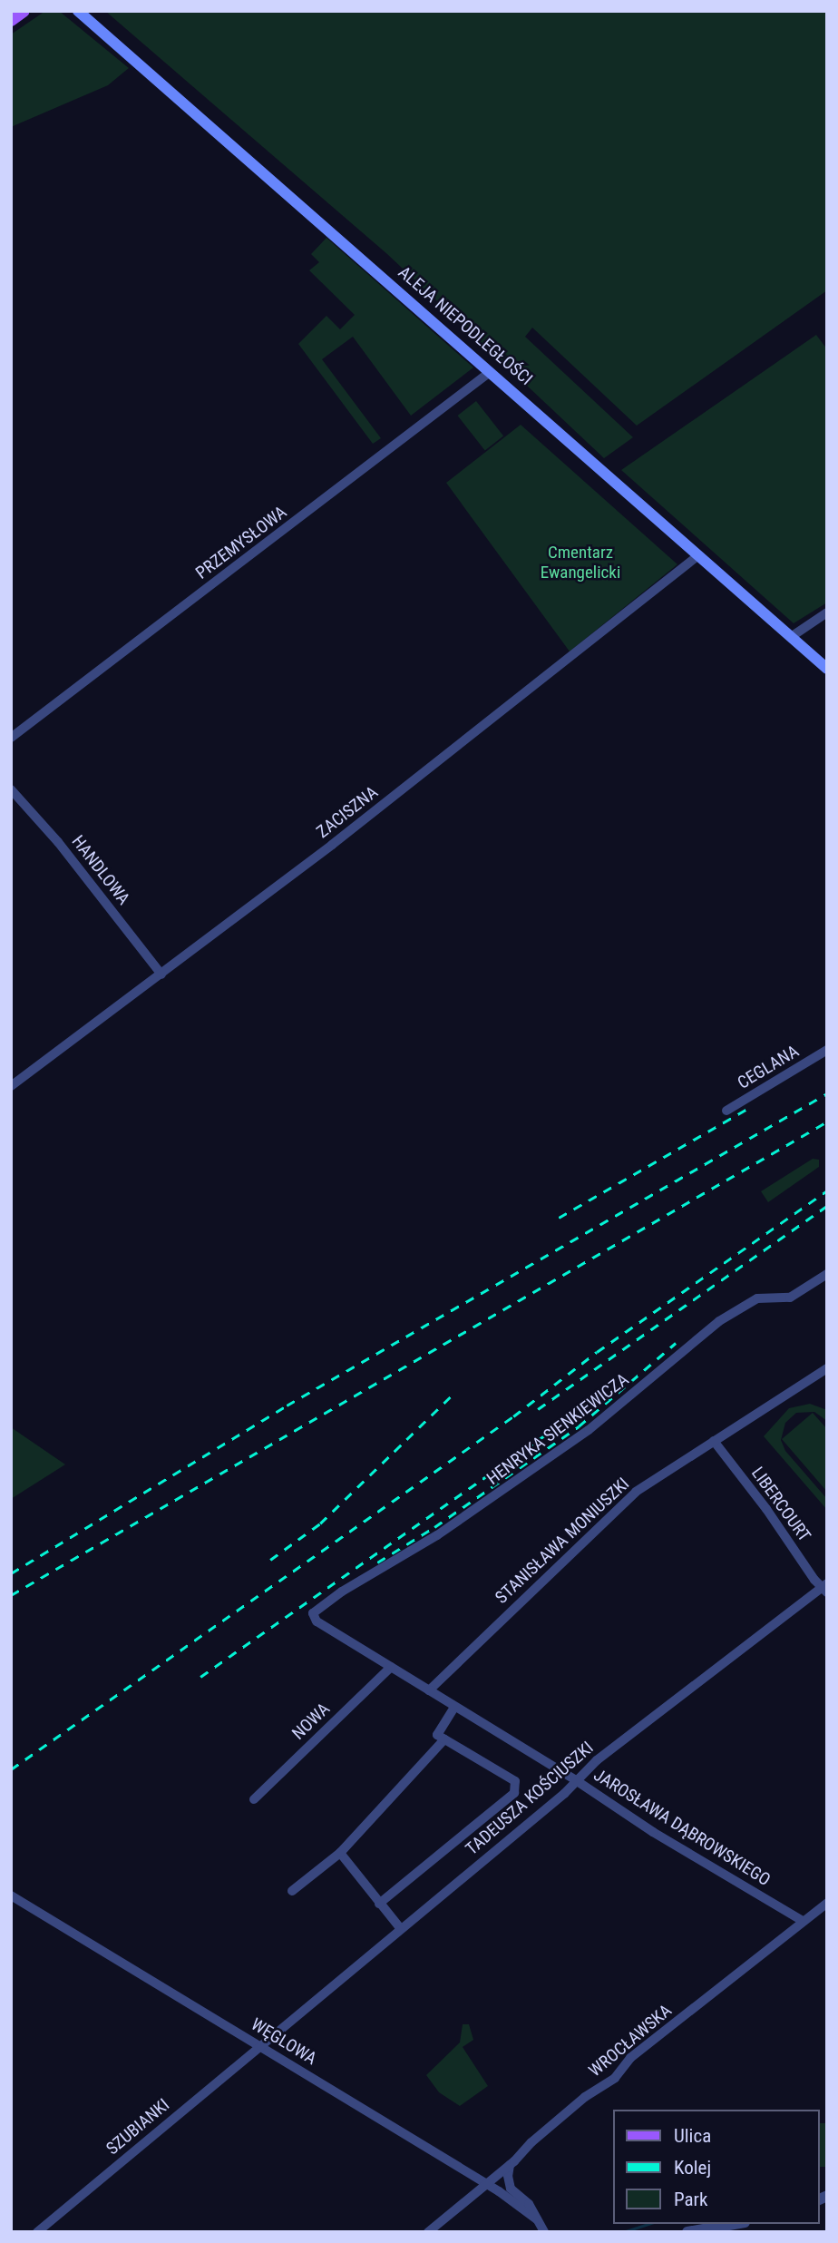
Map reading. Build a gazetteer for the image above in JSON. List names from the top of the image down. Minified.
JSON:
{"streets":{"main road":["ALEJA NIEPODLEGŁOŚCI"],"street":["PRZEMYSŁOWA","ZACISZNA","HANDLOWA","CEGLANA","HENRYKA SIENKIEWICZA","LIBERCOURT","STANISŁAWA MONIUSZKI","NOWA","TADEUSZA KOŚCIUSZKI","JAROSŁAWA DĄBROWSKIEGO","WROCŁAWSKA","WĘGLOWA","SZUBIANKI"]},"crossings":[["ALEJA NIEPODLEGŁOŚCI","PRZEMYSŁOWA"],["ALEJA NIEPODLEGŁOŚCI","ZACISZNA"],["ZACISZNA","HANDLOWA"],["HENRYKA SIENKIEWICZA","JAROSŁAWA DĄBROWSKIEGO"],["LIBERCOURT","STANISŁAWA MONIUSZKI"],["LIBERCOURT","TADEUSZA KOŚCIUSZKI"],["STANISŁAWA MONIUSZKI","JAROSŁAWA DĄBROWSKIEGO"],["NOWA","JAROSŁAWA DĄBROWSKIEGO"],["TADEUSZA KOŚCIUSZKI","JAROSŁAWA DĄBROWSKIEGO"],["TADEUSZA KOŚCIUSZKI","WĘGLOWA"],["TADEUSZA KOŚCIUSZKI","SZUBIANKI"],["JAROSŁAWA DĄBROWSKIEGO","WROCŁAWSKA"],["WROCŁAWSKA","WĘGLOWA"],["WĘGLOWA","SZUBIANKI"]],"parks":["Cmentarz Ewangelicki"],"legend":["Ulica","Kolej","Park"]}
